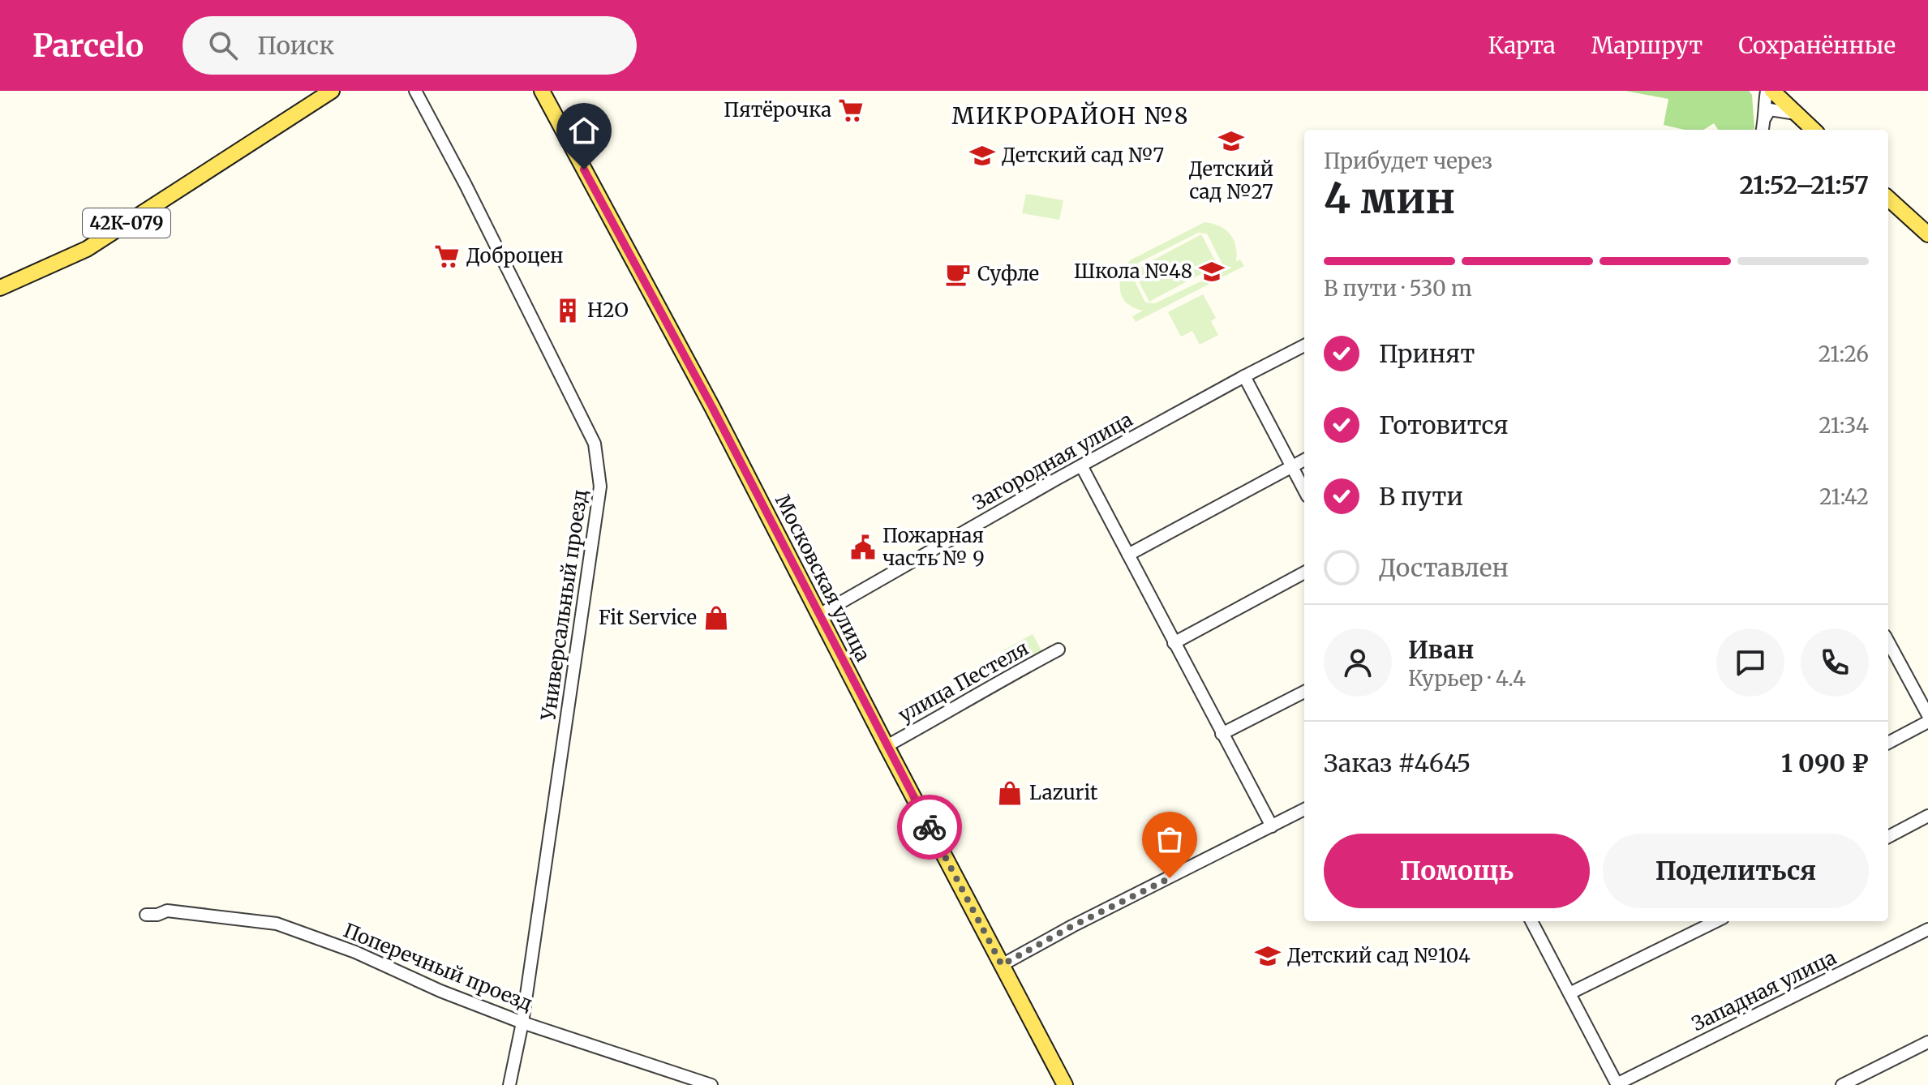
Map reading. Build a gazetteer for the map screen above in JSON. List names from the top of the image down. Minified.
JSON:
{"streets":{"main road":["42К-079","Московская улица"],"street":["Загородная улица","Универсальный проезд","улица Пестеля","Поперечный проезд","Западная улица"]},"crossings":[["Загородная улица","Московская улица"],["Московская улица","улица Пестеля"],["Универсальный проезд","Поперечный проезд"]],"districts":["МИКРОРАЙОН №8"],"places":{"supermarket":["Пятёрочка","Доброцен"],"school or university":["Детский сад №27","Детский сад №7","Школа №48","Детский сад №104"],"cafe":["Суфле"],"building":["Н2О"],"public building":["Пожарная часть № 9"],"shop":["Fit Service","Lazurit"]},"page":{"header":"Parcelo","search":"Поиск","nav":["Карта","Маршрут","Сохранённые"],"heading":["4 мин","Прибудет через","21:52–21:57"],"panel":["Иван","Курьер · 4.4","Заказ #4645","1 090 ₽"],"bar":"В пути · 530 m","list":[["Принят","21:26"],["Готовится","21:34"],["В пути","21:42"],"Доставлен"],"buttons":["Помощь","Поделиться"]}}
